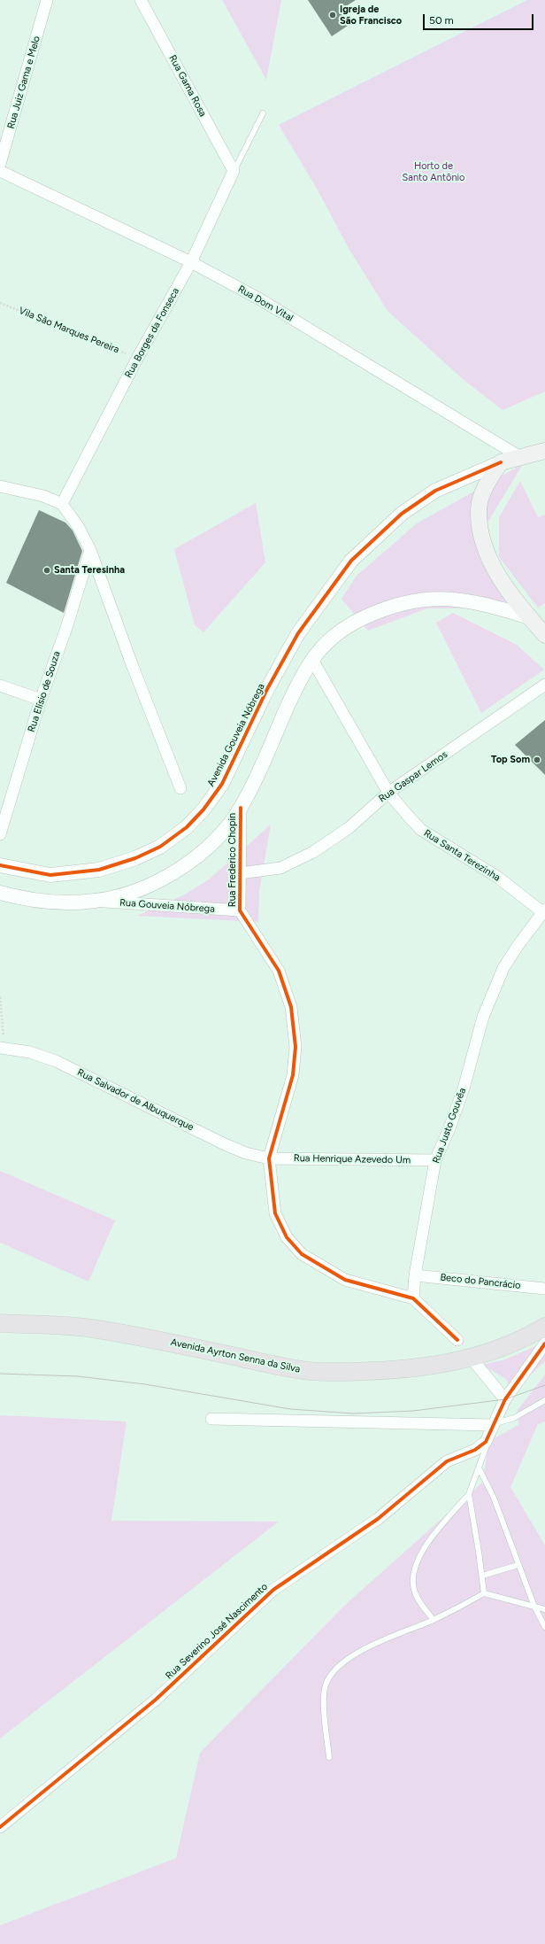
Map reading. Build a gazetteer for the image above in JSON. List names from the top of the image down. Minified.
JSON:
{"streets":{"main road":["Avenida Ayrton Senna da Silva"],"street":["Rua Juiz Gama e Melo","Rua Gama Rosa","Rua Dom Vital","Rua Borges da Fonseca","Rua Elísio de Souza","Avenida Gouveia Nóbrega","Rua Gaspar Lemos","Rua Santa Terezinha","Rua Frederico Chopin","Rua Gouveia Nóbrega","Rua Salvador de Albuquerque","Rua Justo Gouvêa","Rua Henrique Azevedo Um","Beco do Pancrácio","Rua Severino José Nascimento"],"path":["Vila São Marques Pereira"]},"crossings":[["Rua Gama Rosa","Rua Borges da Fonseca"],["Rua Dom Vital","Rua Borges da Fonseca"],["Vila São Marques Pereira","Rua Borges da Fonseca"],["Rua Gaspar Lemos","Rua Santa Terezinha"],["Rua Gaspar Lemos","Rua Frederico Chopin"],["Rua Santa Terezinha","Rua Justo Gouvêa"],["Rua Frederico Chopin","Rua Gouveia Nóbrega"],["Rua Frederico Chopin","Rua Salvador de Albuquerque"],["Rua Frederico Chopin","Rua Justo Gouvêa"],["Rua Frederico Chopin","Rua Henrique Azevedo Um"],["Rua Salvador de Albuquerque","Rua Henrique Azevedo Um"],["Rua Justo Gouvêa","Rua Henrique Azevedo Um"],["Rua Justo Gouvêa","Beco do Pancrácio"]],"parks":["Horto de Santo Antônio"],"places":["Igreja de São Francisco","Santa Teresinha","Top Som"],"scale_bar":"50 m"}
